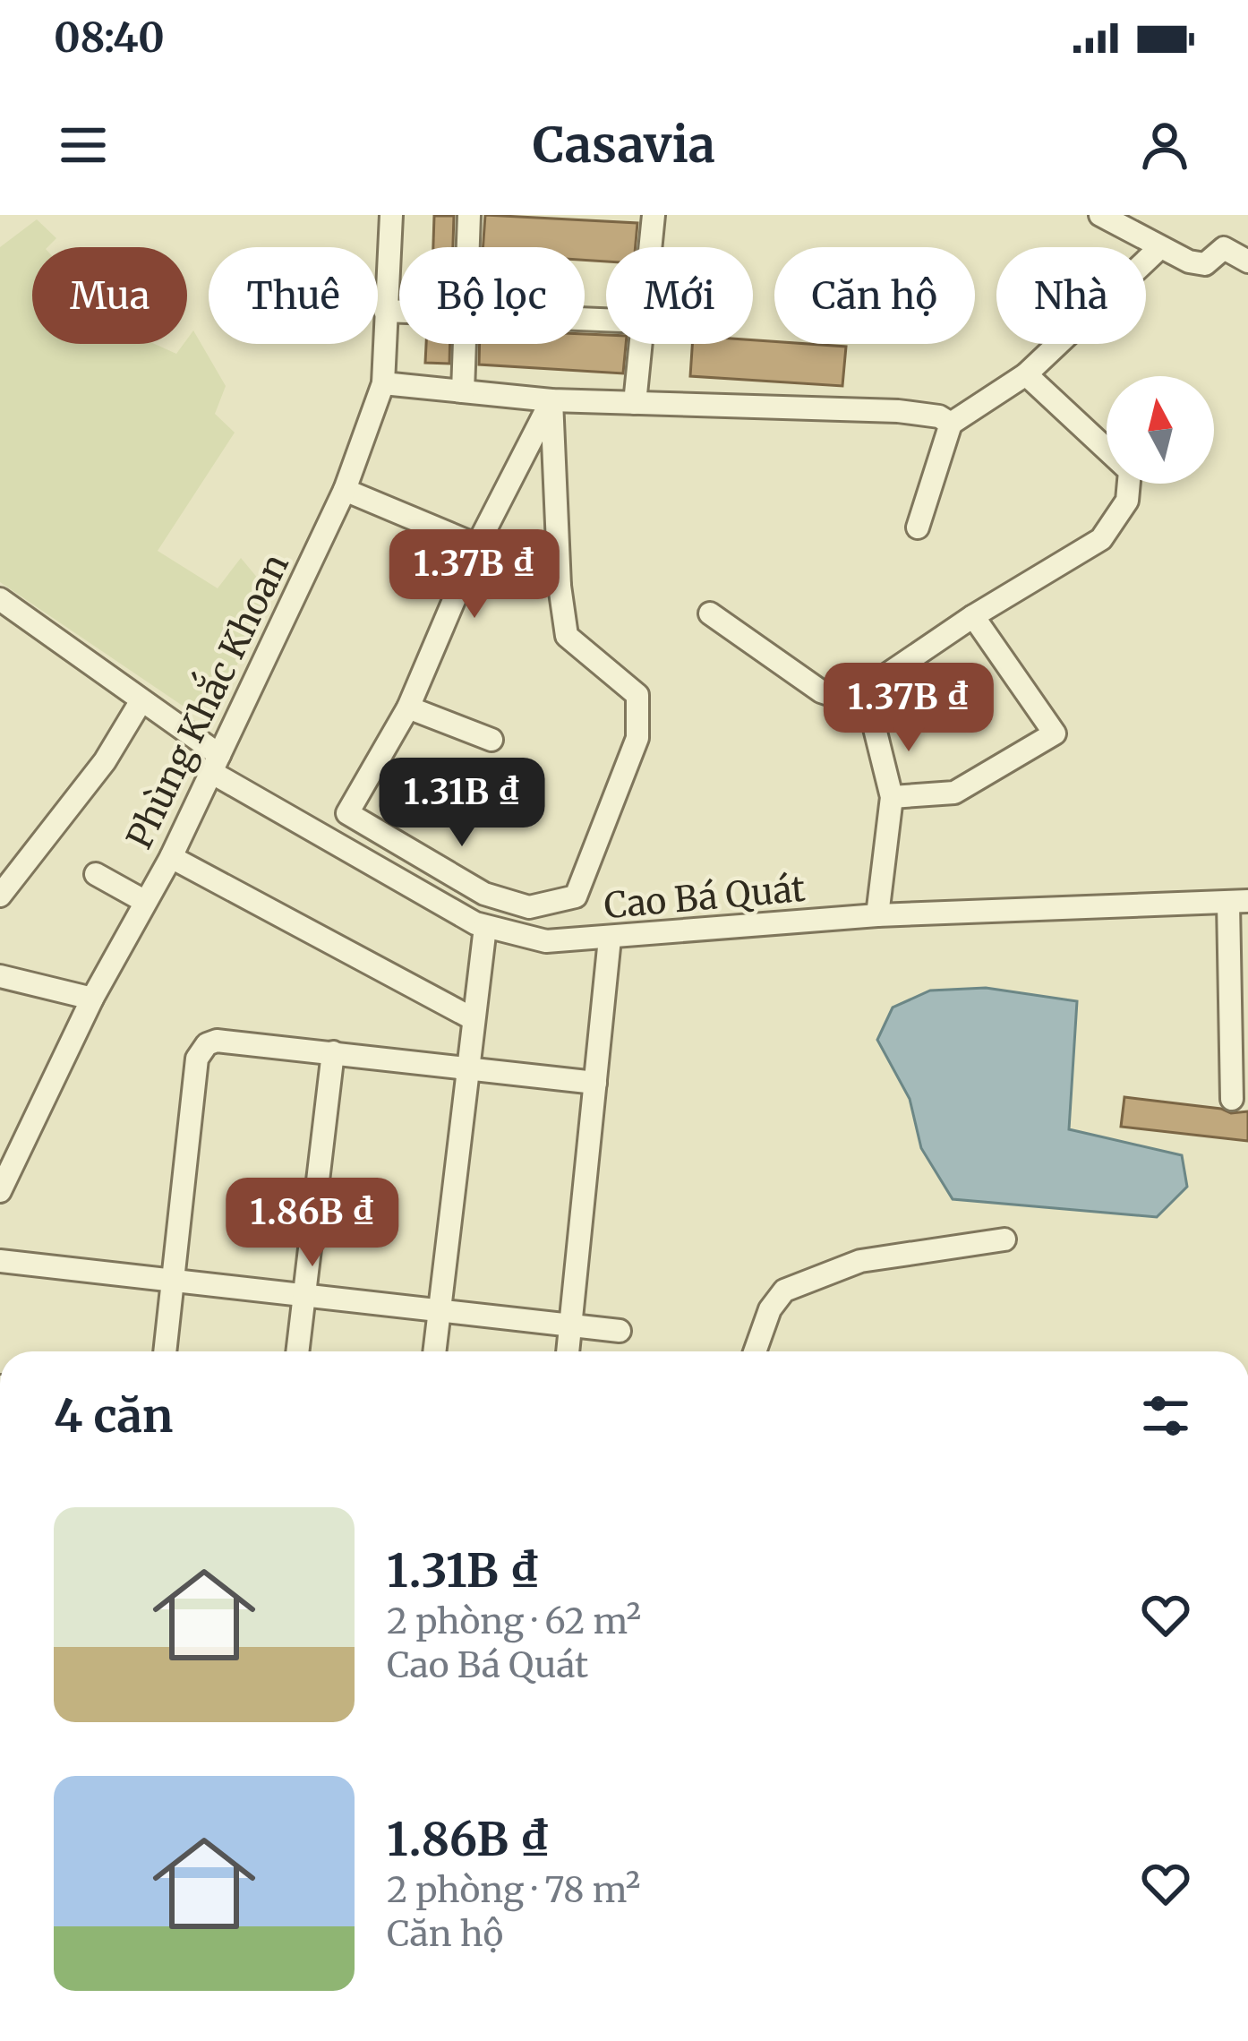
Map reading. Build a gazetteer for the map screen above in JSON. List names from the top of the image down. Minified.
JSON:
{"streets":{"street":["Phùng Khắc Khoan","Cao Bá Quát"]},"crossings":[["Phùng Khắc Khoan","Cao Bá Quát"]],"north":"top","page":{"status":"08:40","header":"Casavia","chip":["Mua","Thuê","Bộ lọc","Mới","Căn hộ","Nhà"],"price":["1.37B ₫","1.37B ₫","1.31B ₫","1.86B ₫"],"heading":"4 căn","list":[{"name":"1.31B ₫","note":"2 phòng · 62 m² · Cao Bá Quát"},{"name":"1.86B ₫","note":"2 phòng · 78 m² · Căn hộ"}]}}
